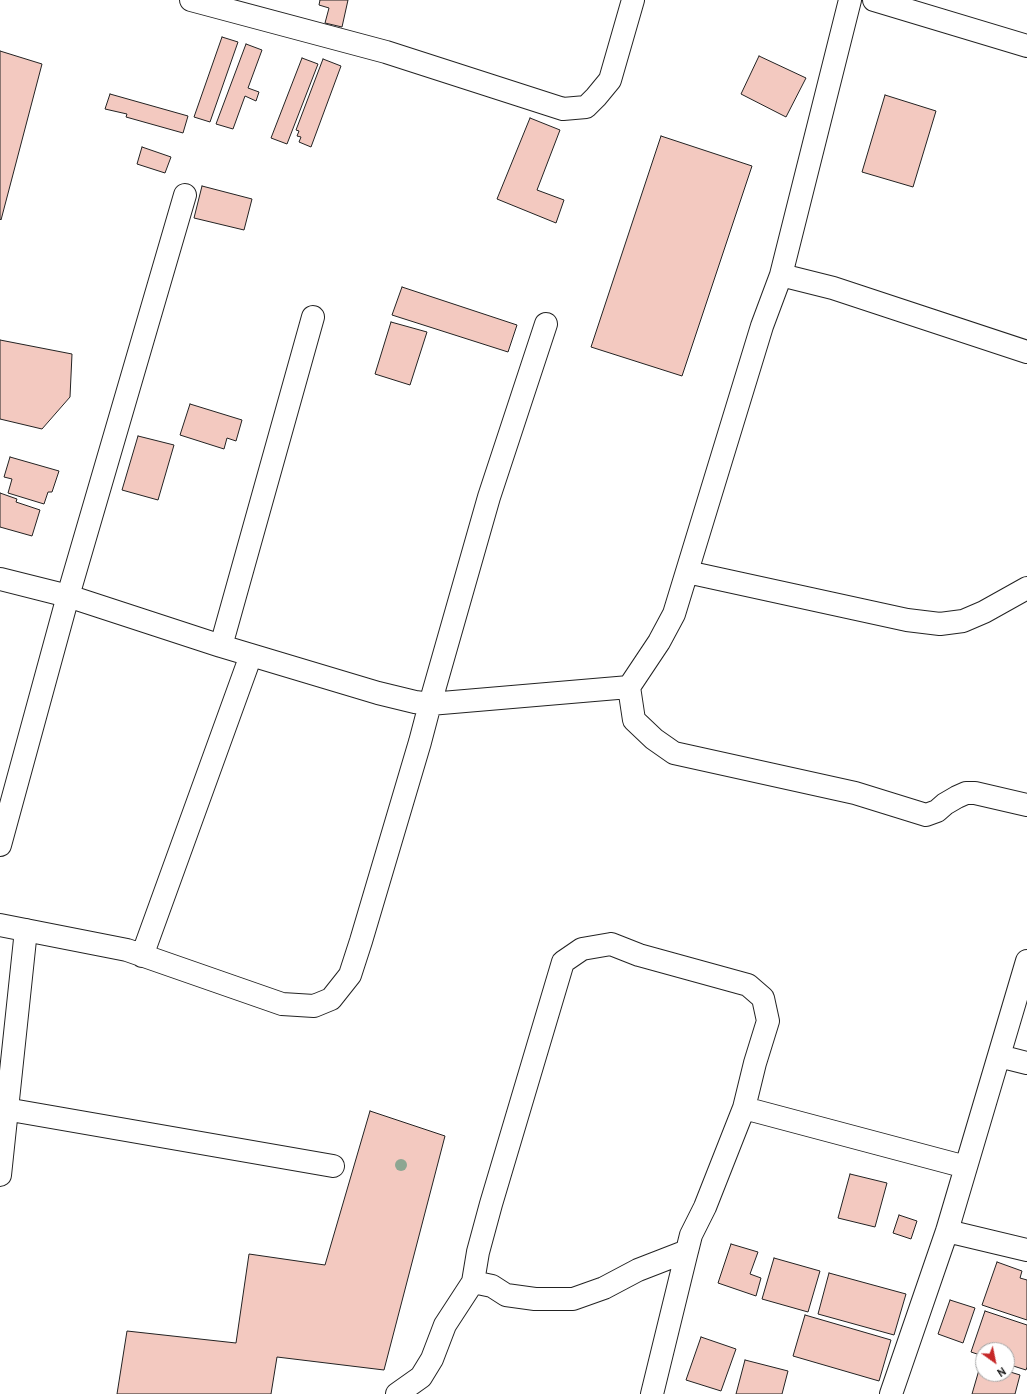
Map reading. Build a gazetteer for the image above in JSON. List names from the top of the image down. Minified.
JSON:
{"north":"bottom right"}
